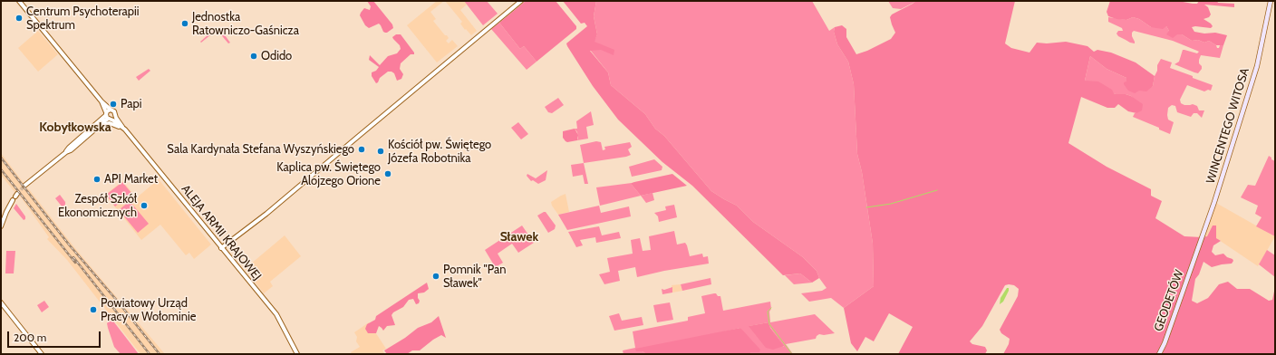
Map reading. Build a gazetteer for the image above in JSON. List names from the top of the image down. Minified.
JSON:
{"streets":{"main road":["WINCENTEGO WITOSA","GEODETÓW"],"street":["ALEJA ARMII KRAJOWEJ"]},"crossings":[["WINCENTEGO WITOSA","GEODETÓW"]],"districts":["Kobyłkowska","Sławek"],"places":["Centrum Psychoterapii Spektrum","Jednostka Ratowniczo-Gaśnicza","Odido","Papi","Sala Kardynała Stefana Wyszyńskiego","Kościół pw. Świętego Józefa Robotnika","Kaplica pw. Świętego Alojzego Orione","API Market","Zespół Szkół Ekonomicznych","Pomnik \"Pan Sławek\"","Powiatowy Urząd Pracy w Wołominie"],"scale_bar":"200 m"}
